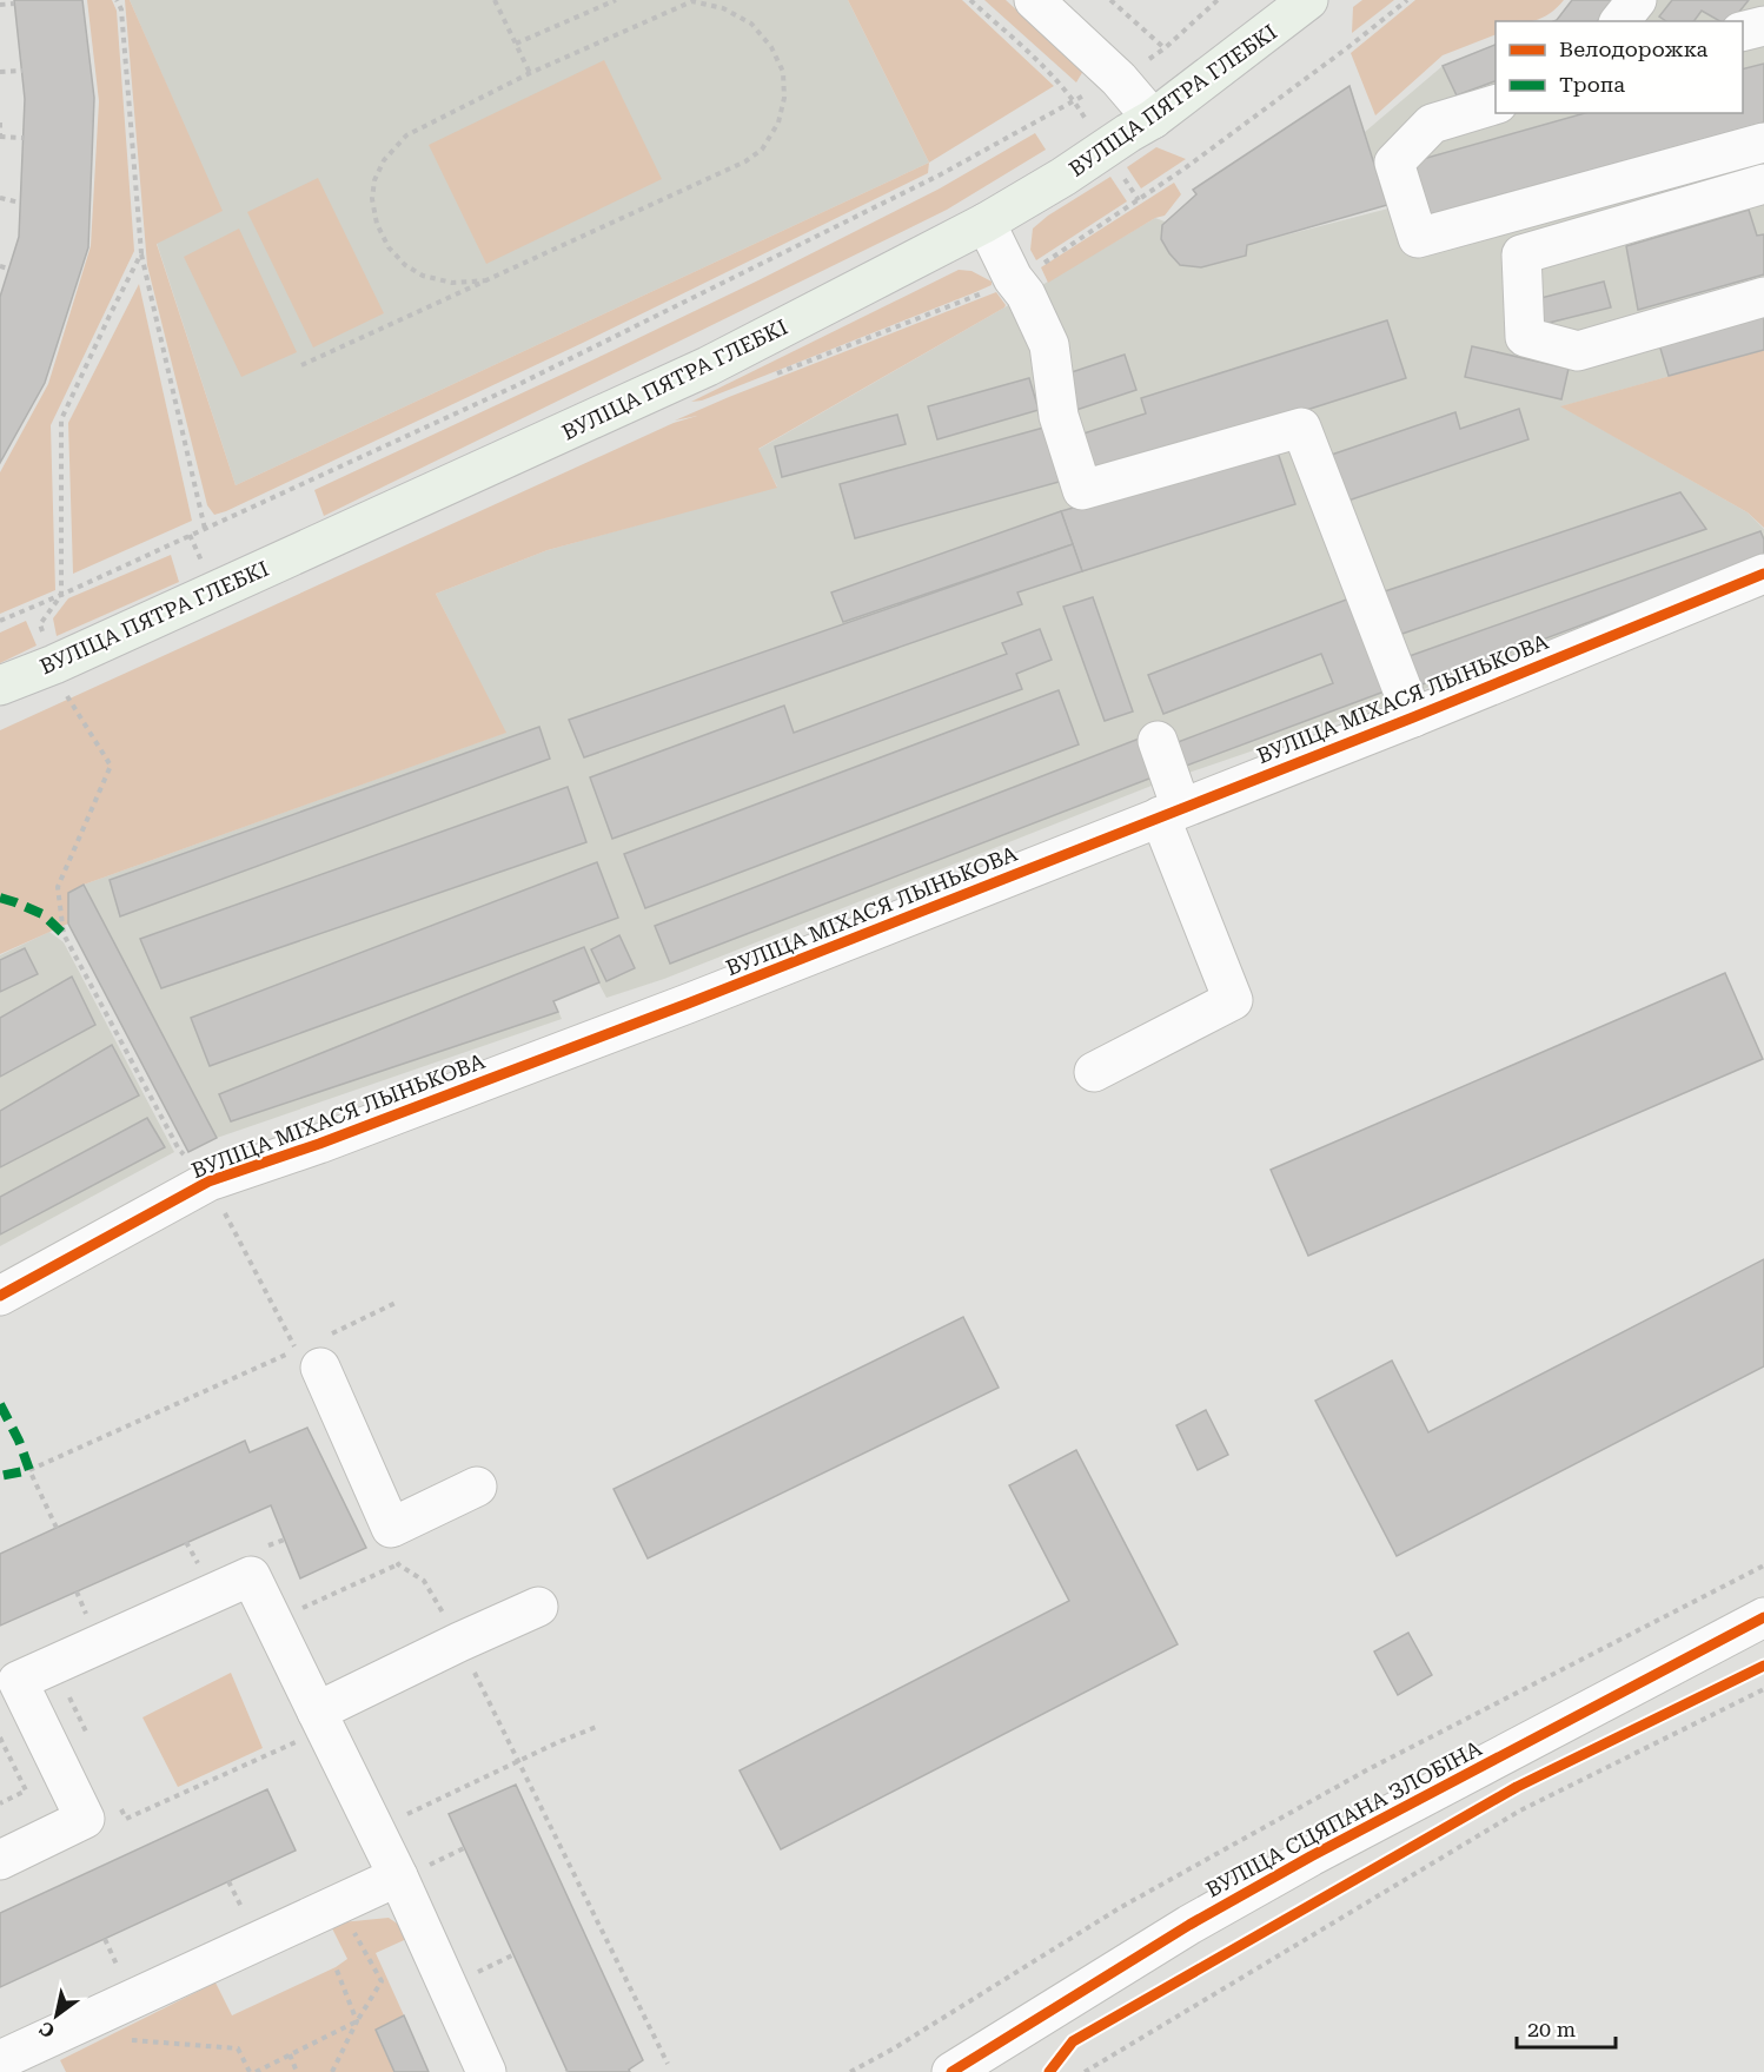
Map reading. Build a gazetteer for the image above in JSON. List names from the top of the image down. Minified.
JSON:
{"streets":{"main road":["ВУЛІЦА ПЯТРА ГЛЕБКІ"],"street":["ВУЛІЦА МІХАСЯ ЛЫНЬКОВА","ВУЛІЦА СЦЯПАНА ЗЛОБІНА"]},"legend":["Велодорожка","Тропа"],"scale_bar":"20 m","north":"bottom left"}
